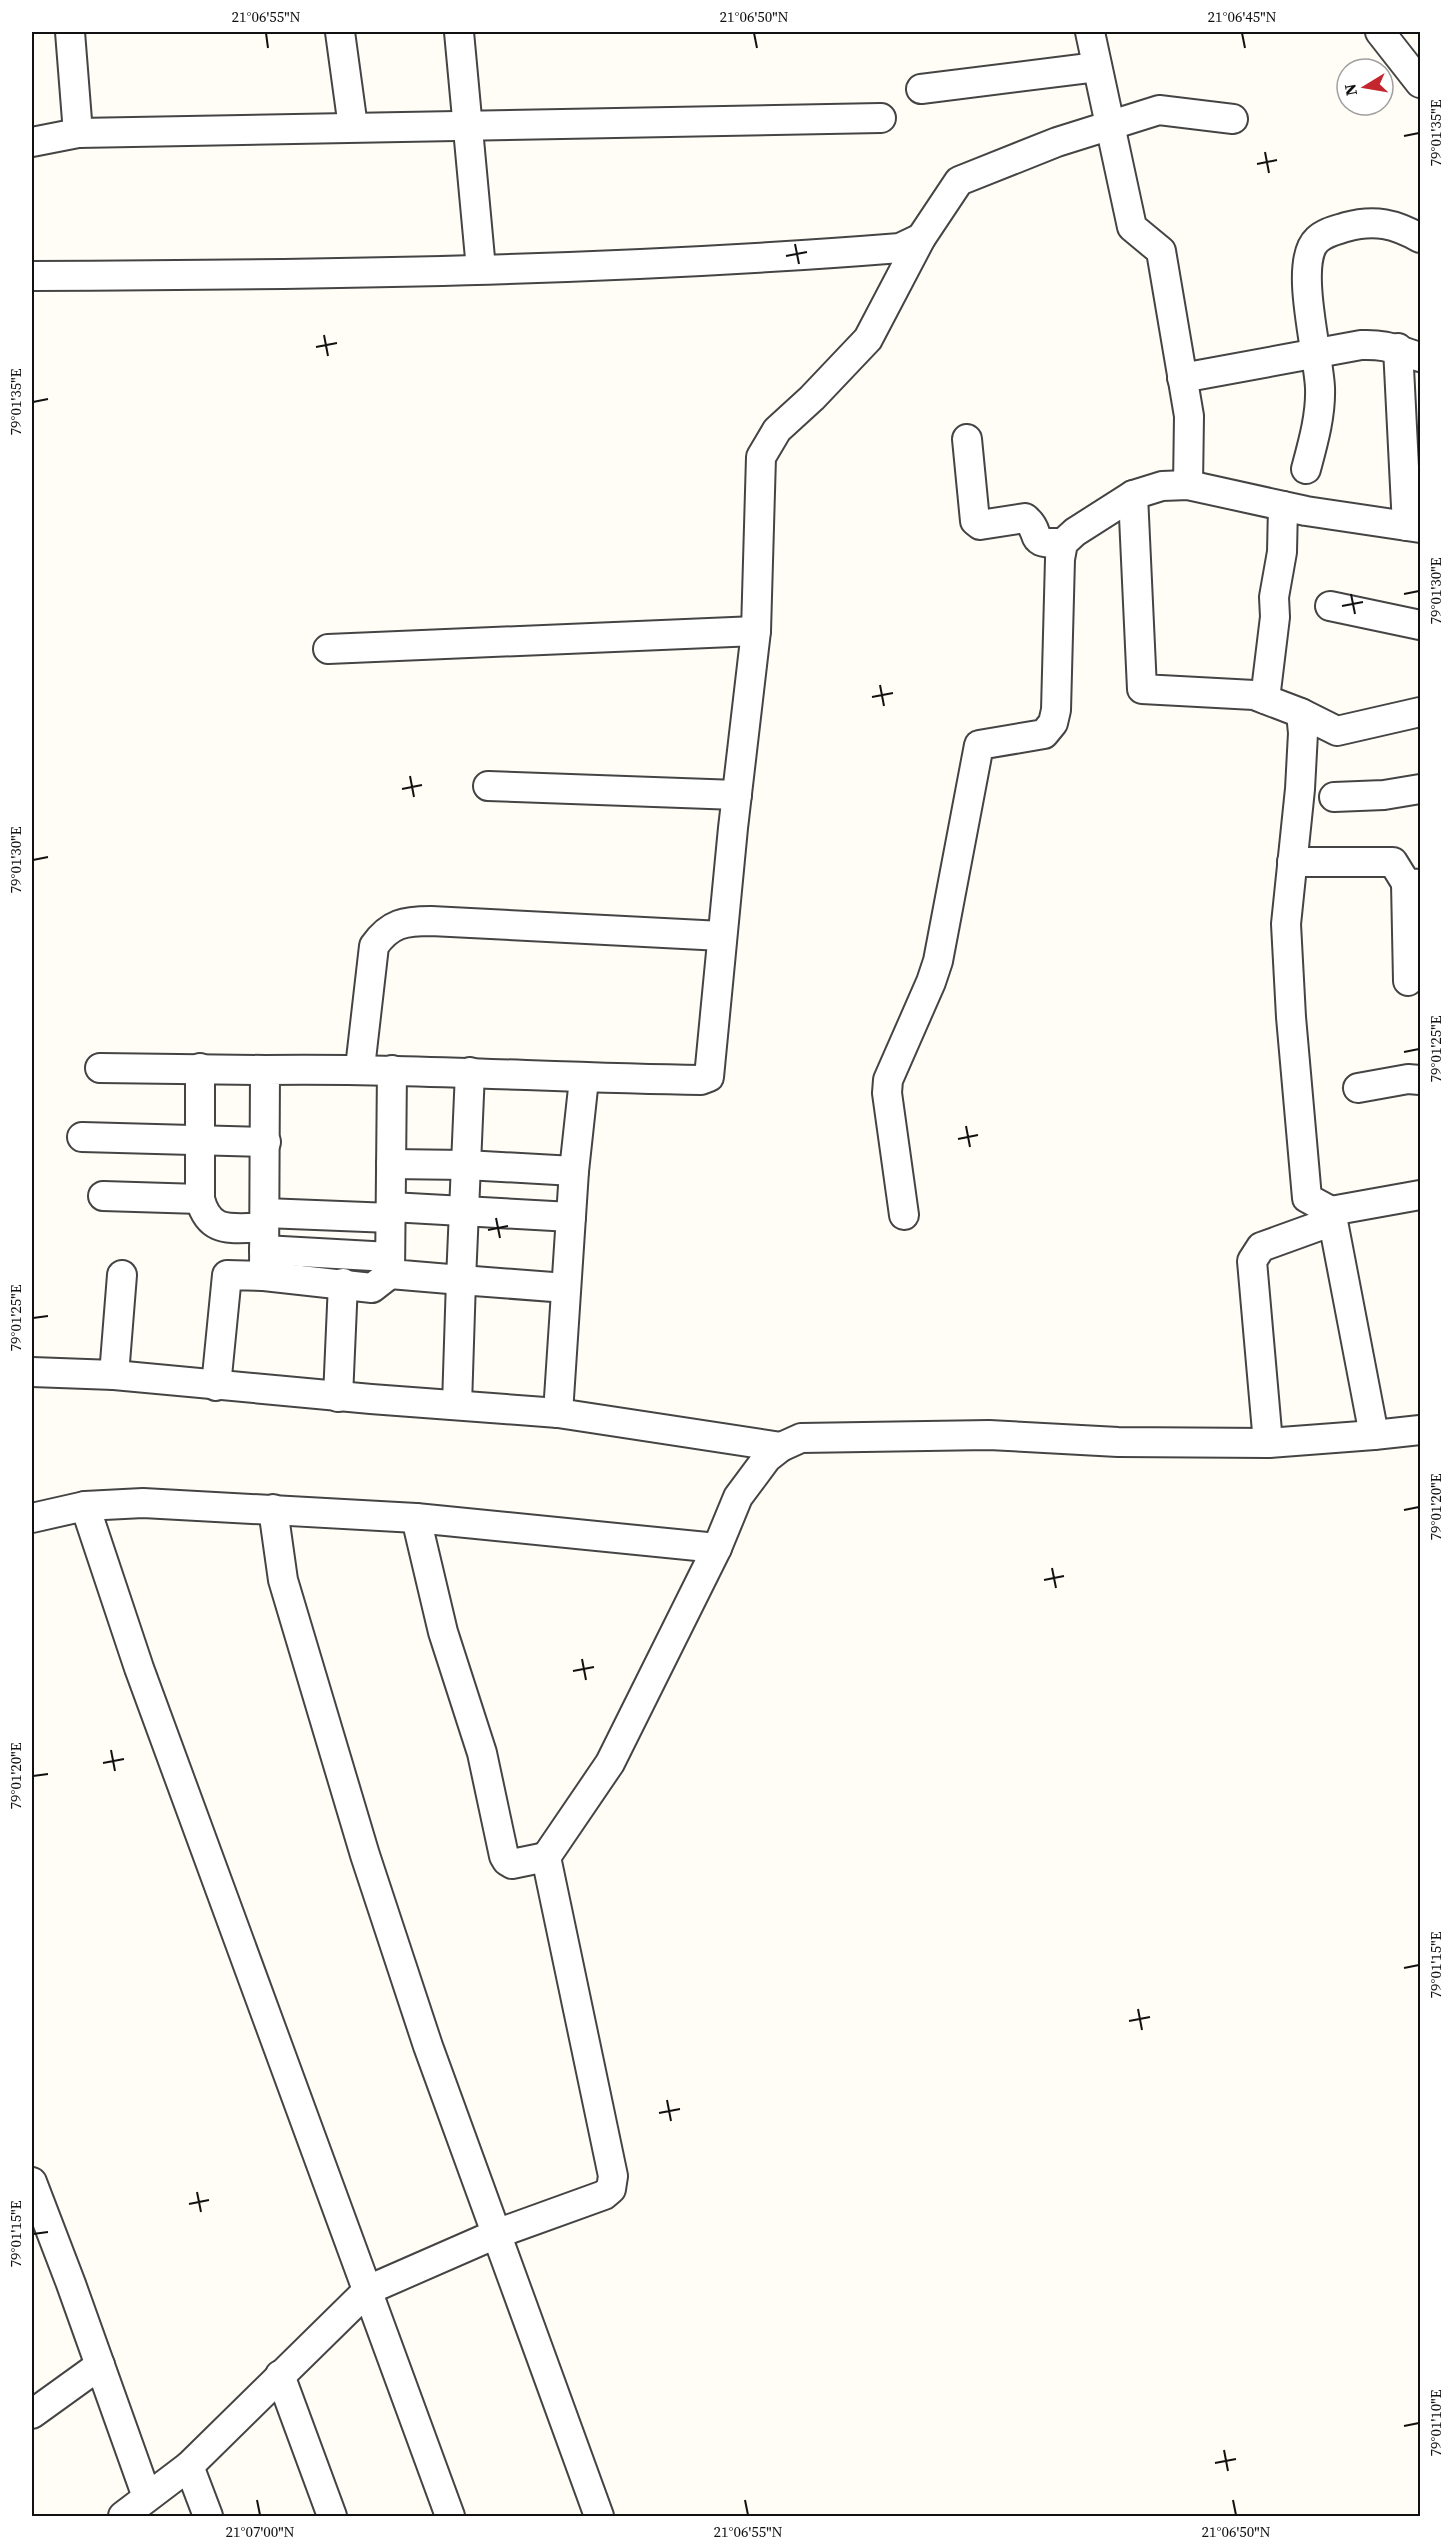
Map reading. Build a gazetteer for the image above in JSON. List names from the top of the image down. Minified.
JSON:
{"north":"left","coordinates":["21°06'55\"N","21°06'50\"N","21°06'45\"N","79°01'35\"E","79°01'30\"E","79°01'25\"E","79°01'20\"E","79°01'15\"E","79°01'10\"E","21°07'00\"N"]}
